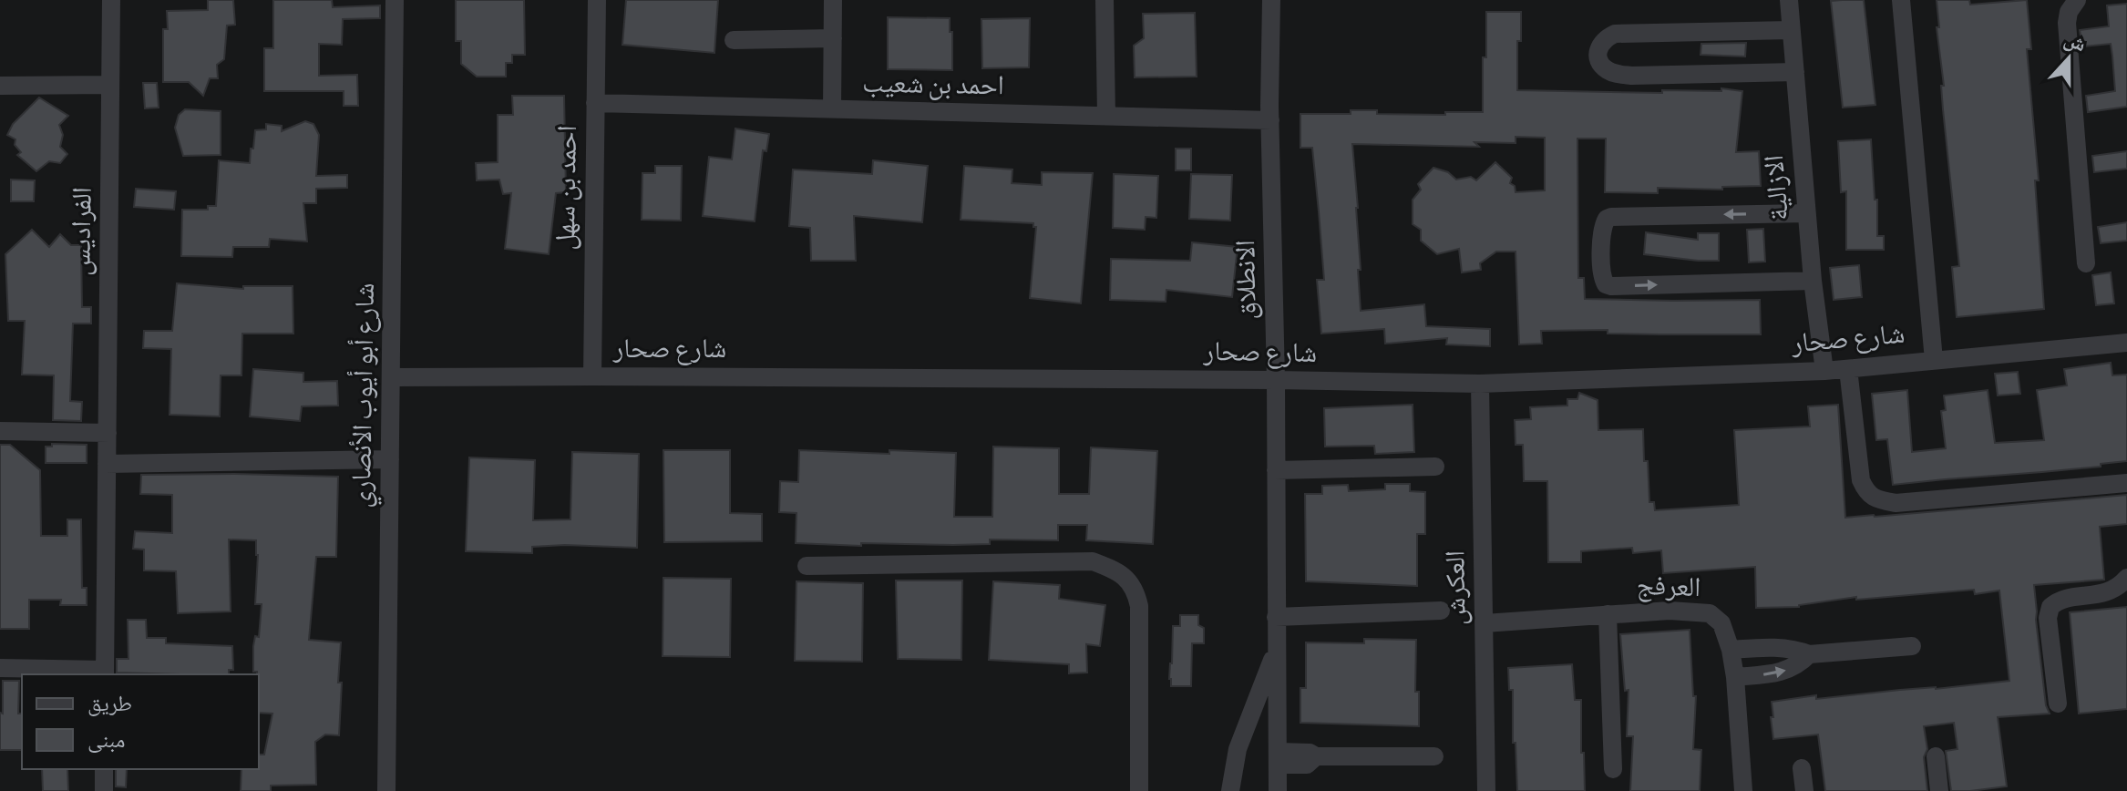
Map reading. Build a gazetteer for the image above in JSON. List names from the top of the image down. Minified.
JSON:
{"streets":{"street":["احمد بن شعيب","احمد بن سهل","الازالية","الفراديس","الانطلاق","شارع صحار","شارع أبو أيوب الأنصاري","العرفج","العكرش"]},"crossings":[["احمد بن شعيب","احمد بن سهل"],["احمد بن شعيب","الانطلاق"],["احمد بن سهل","شارع صحار"],["الازالية","شارع صحار"],["الانطلاق","شارع صحار"],["شارع صحار","شارع أبو أيوب الأنصاري"],["شارع صحار","العكرش"],["العرفج","العكرش"]],"legend":["طريق","مبنى"],"north":"top"}
